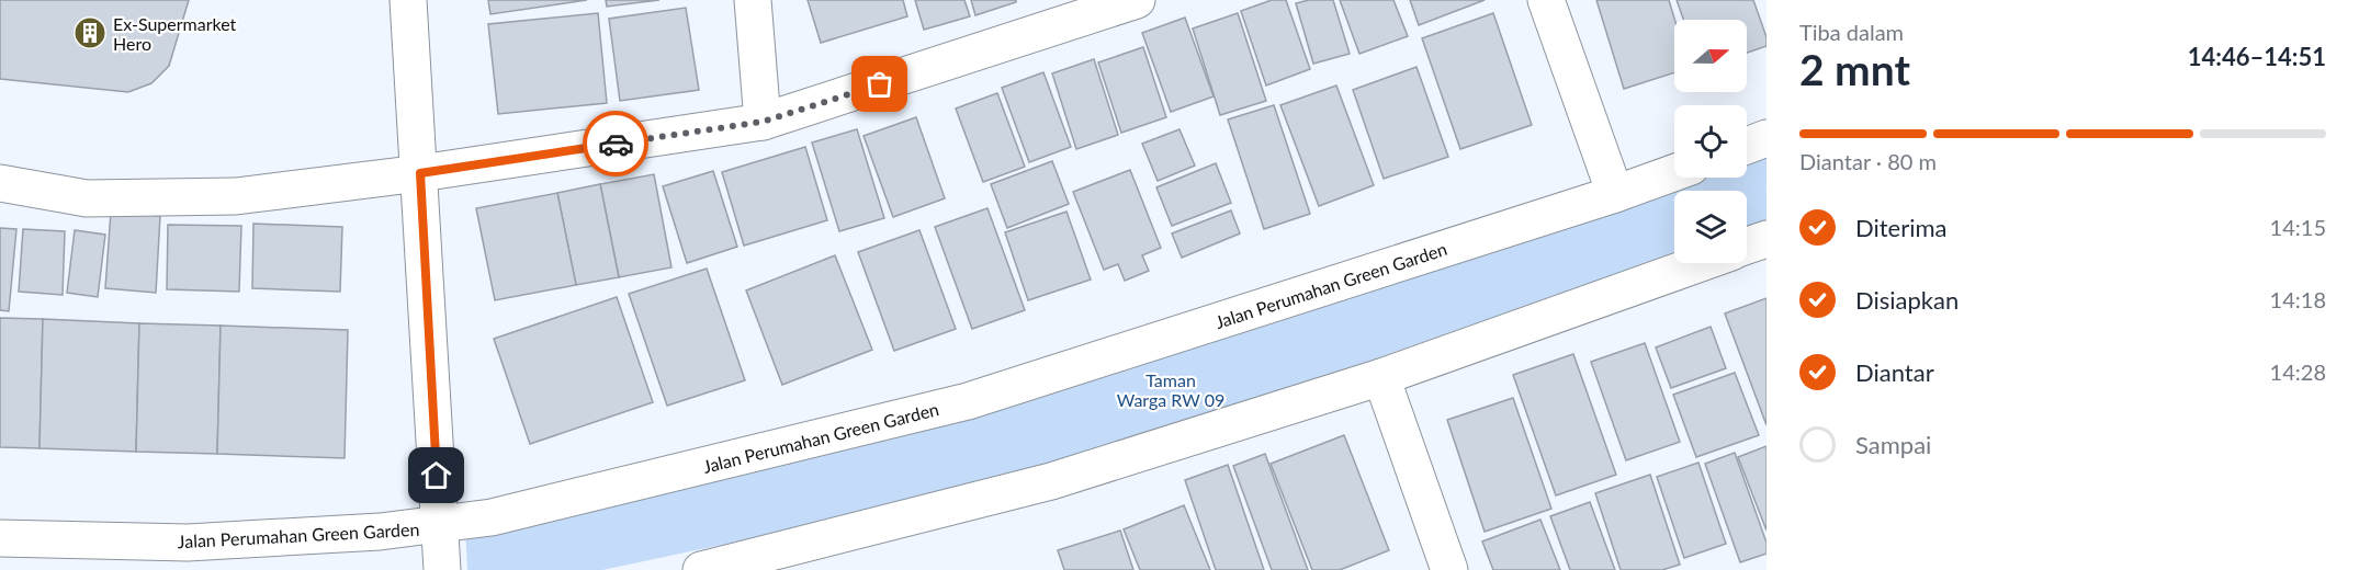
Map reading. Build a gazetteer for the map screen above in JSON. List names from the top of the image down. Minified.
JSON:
{"streets":{"street":["Jalan Perumahan Green Garden"]},"parks":["Taman Warga RW 09"],"places":{"building":["Ex-Supermarket Hero"]},"north":"right","page":{"heading":["2 mnt","Tiba dalam","14:46–14:51"],"bar":"Diantar · 80 m","list":[["Diterima","14:15"],["Disiapkan","14:18"],["Diantar","14:28"],"Sampai"]}}
